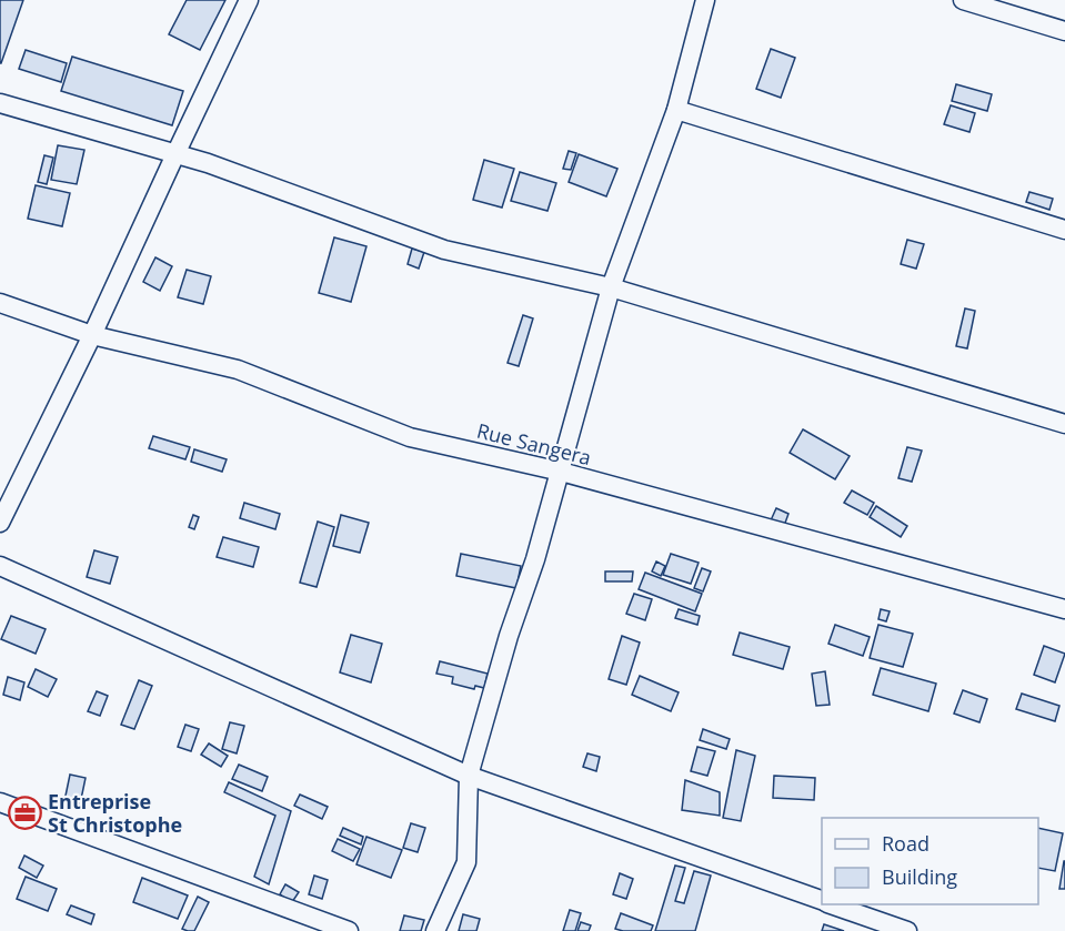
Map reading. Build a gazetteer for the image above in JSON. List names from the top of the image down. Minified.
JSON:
{"streets":{"street":["Rue Sangera"]},"places":{"office":["Entreprise St Christophe"]},"legend":["Road","Building"]}
